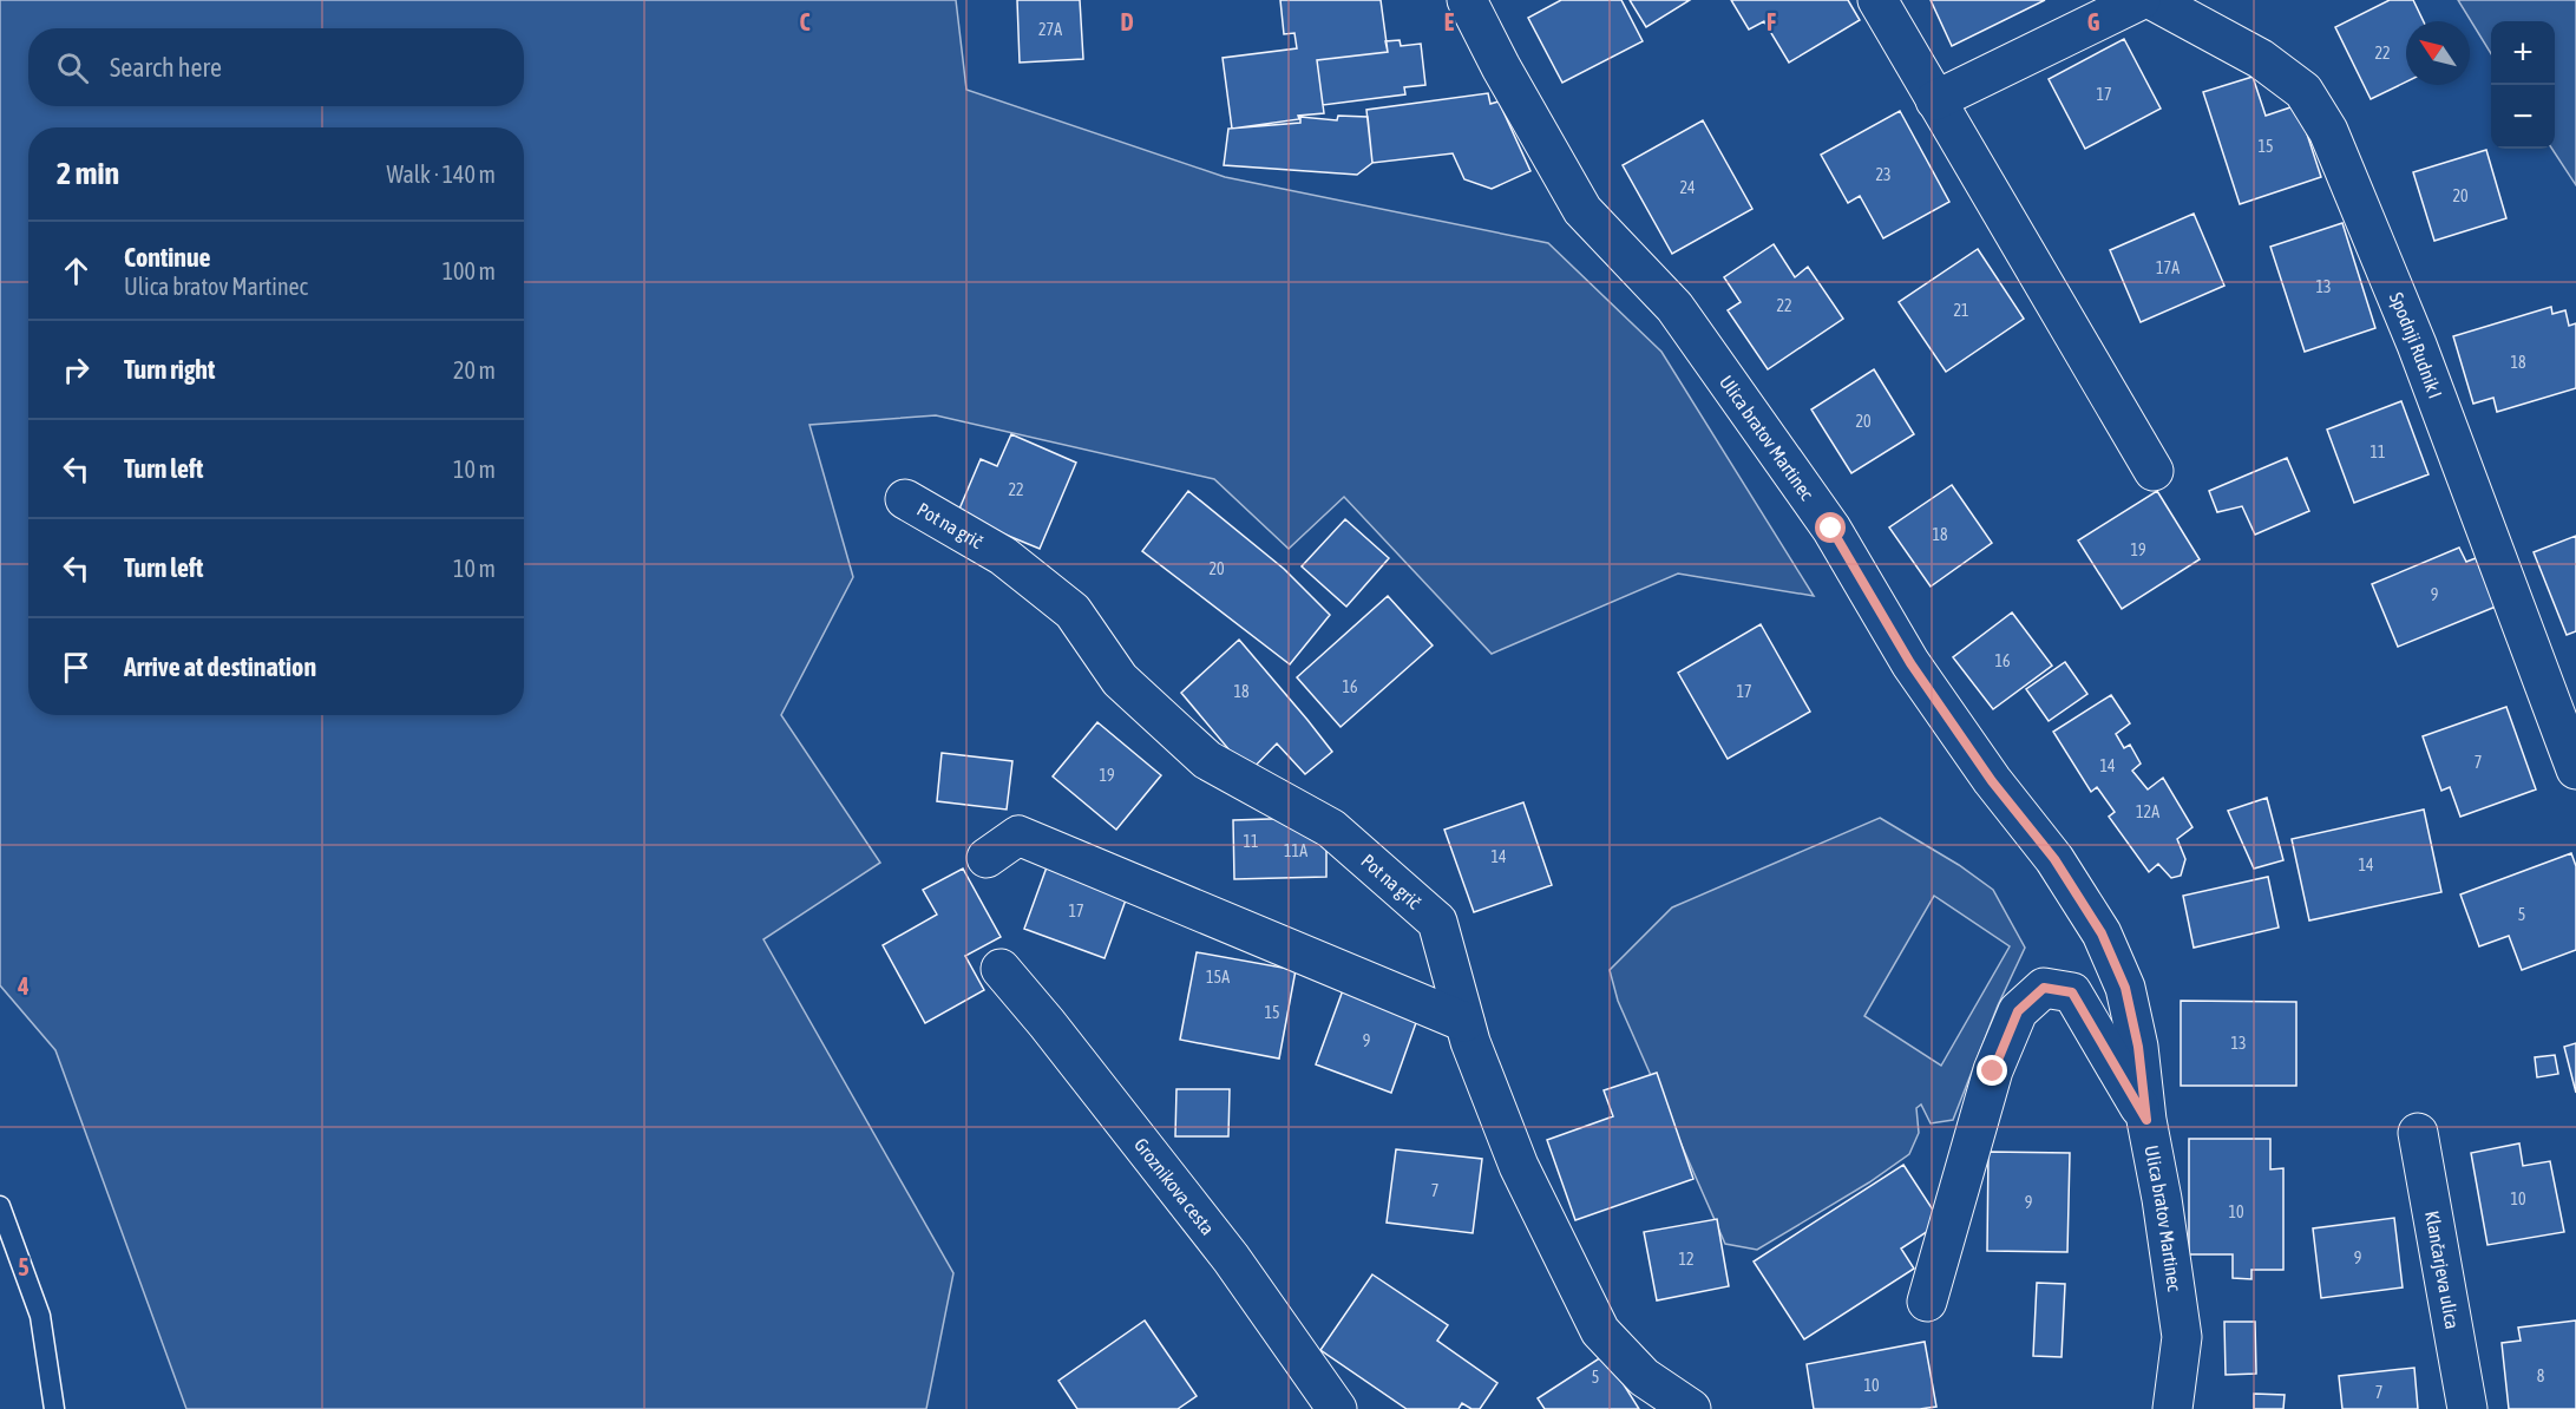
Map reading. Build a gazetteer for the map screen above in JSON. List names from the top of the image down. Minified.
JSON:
{"streets":{"street":["Spodnji Rudnik I","Ulica bratov Martinec","Pot na grič","Groznikova cesta","Klančarjeva ulica"]},"house_numbers":["27A","22","17","15","23","24","20","17A","13","22","21","18","20","11","22","18","19","20","9","16","16","18","17","7","14","19","12A","11","11A","14","14","17","5","15A","15","9","13","7","10","9","10","9","12","8","5","10","7"],"north":"top left","page":{"map_buttons":["+","−"],"search":"Search here","heading":["2 min","Walk · 140 m"],"list":[["Continue","Ulica bratov Martinec","100 m"],["Turn right","20 m"],["Turn left","10 m"],["Turn left","10 m"],"Arrive at destination"]},"grid":{"columns":["C","D","E","F","G"],"rows":["4","5"]}}
